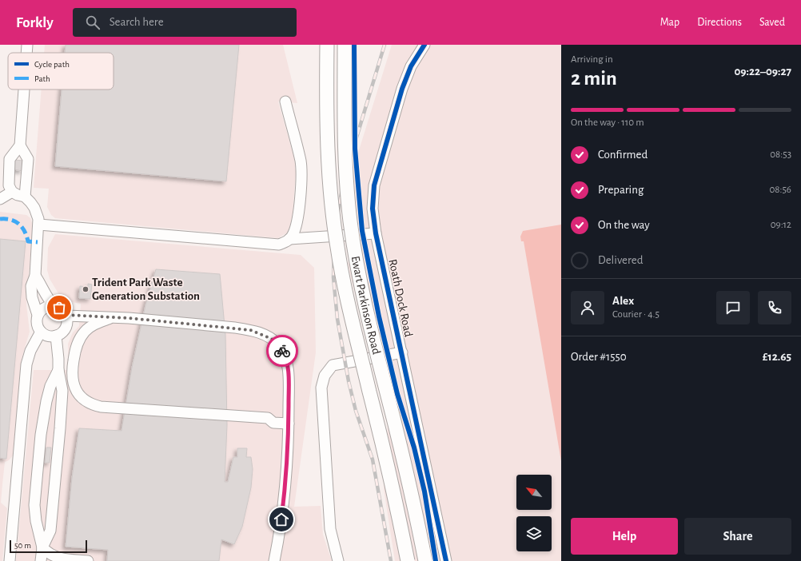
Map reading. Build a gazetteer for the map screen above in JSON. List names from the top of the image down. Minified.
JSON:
{"streets":{"main road":["Ewart Parkinson Road"],"street":["Roath Dock Road"]},"places":["Trident Park Waste Generation Substation"],"legend":["Cycle path","Path"],"scale_bar":"50 m","north":"top left","page":{"header":"Forkly","search":"Search here","nav":["Map","Directions","Saved"],"heading":["2 min","Arriving in","09:22–09:27"],"panel":["Alex","Courier · 4.5","Order #1550","£12.65"],"bar":"On the way · 110 m","list":[["Confirmed","08:53"],["Preparing","08:56"],["On the way","09:12"],"Delivered"],"buttons":["Help","Share"],"scale":"50 m"}}
